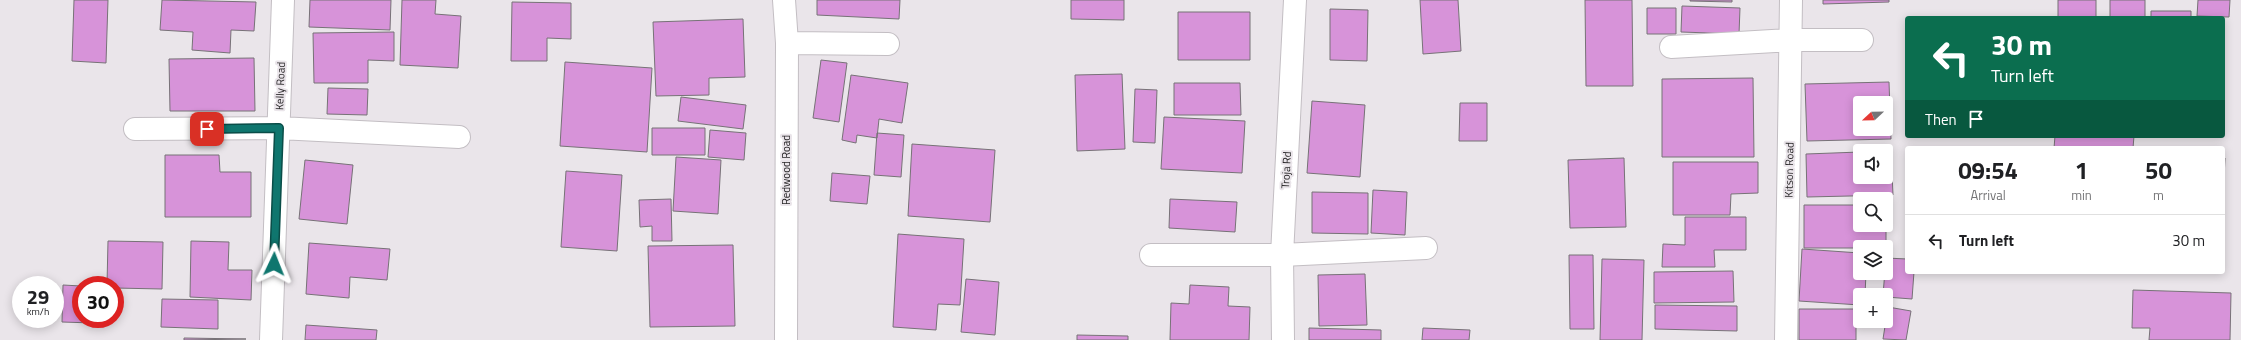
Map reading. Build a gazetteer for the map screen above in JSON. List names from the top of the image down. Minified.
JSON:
{"streets":{"street":["Kelly Road","Redwood Road","Troja Rd","Kitson Road"]},"north":"left","page":{"turn":["30 m","Turn left"],"map_buttons":"+","then":"Then","eta":["09:54","Arrival","1","min","50","m"],"list":[{"name":"Turn left","value":"30 m"}],"speed":"29 km/h","limit":"30"}}
